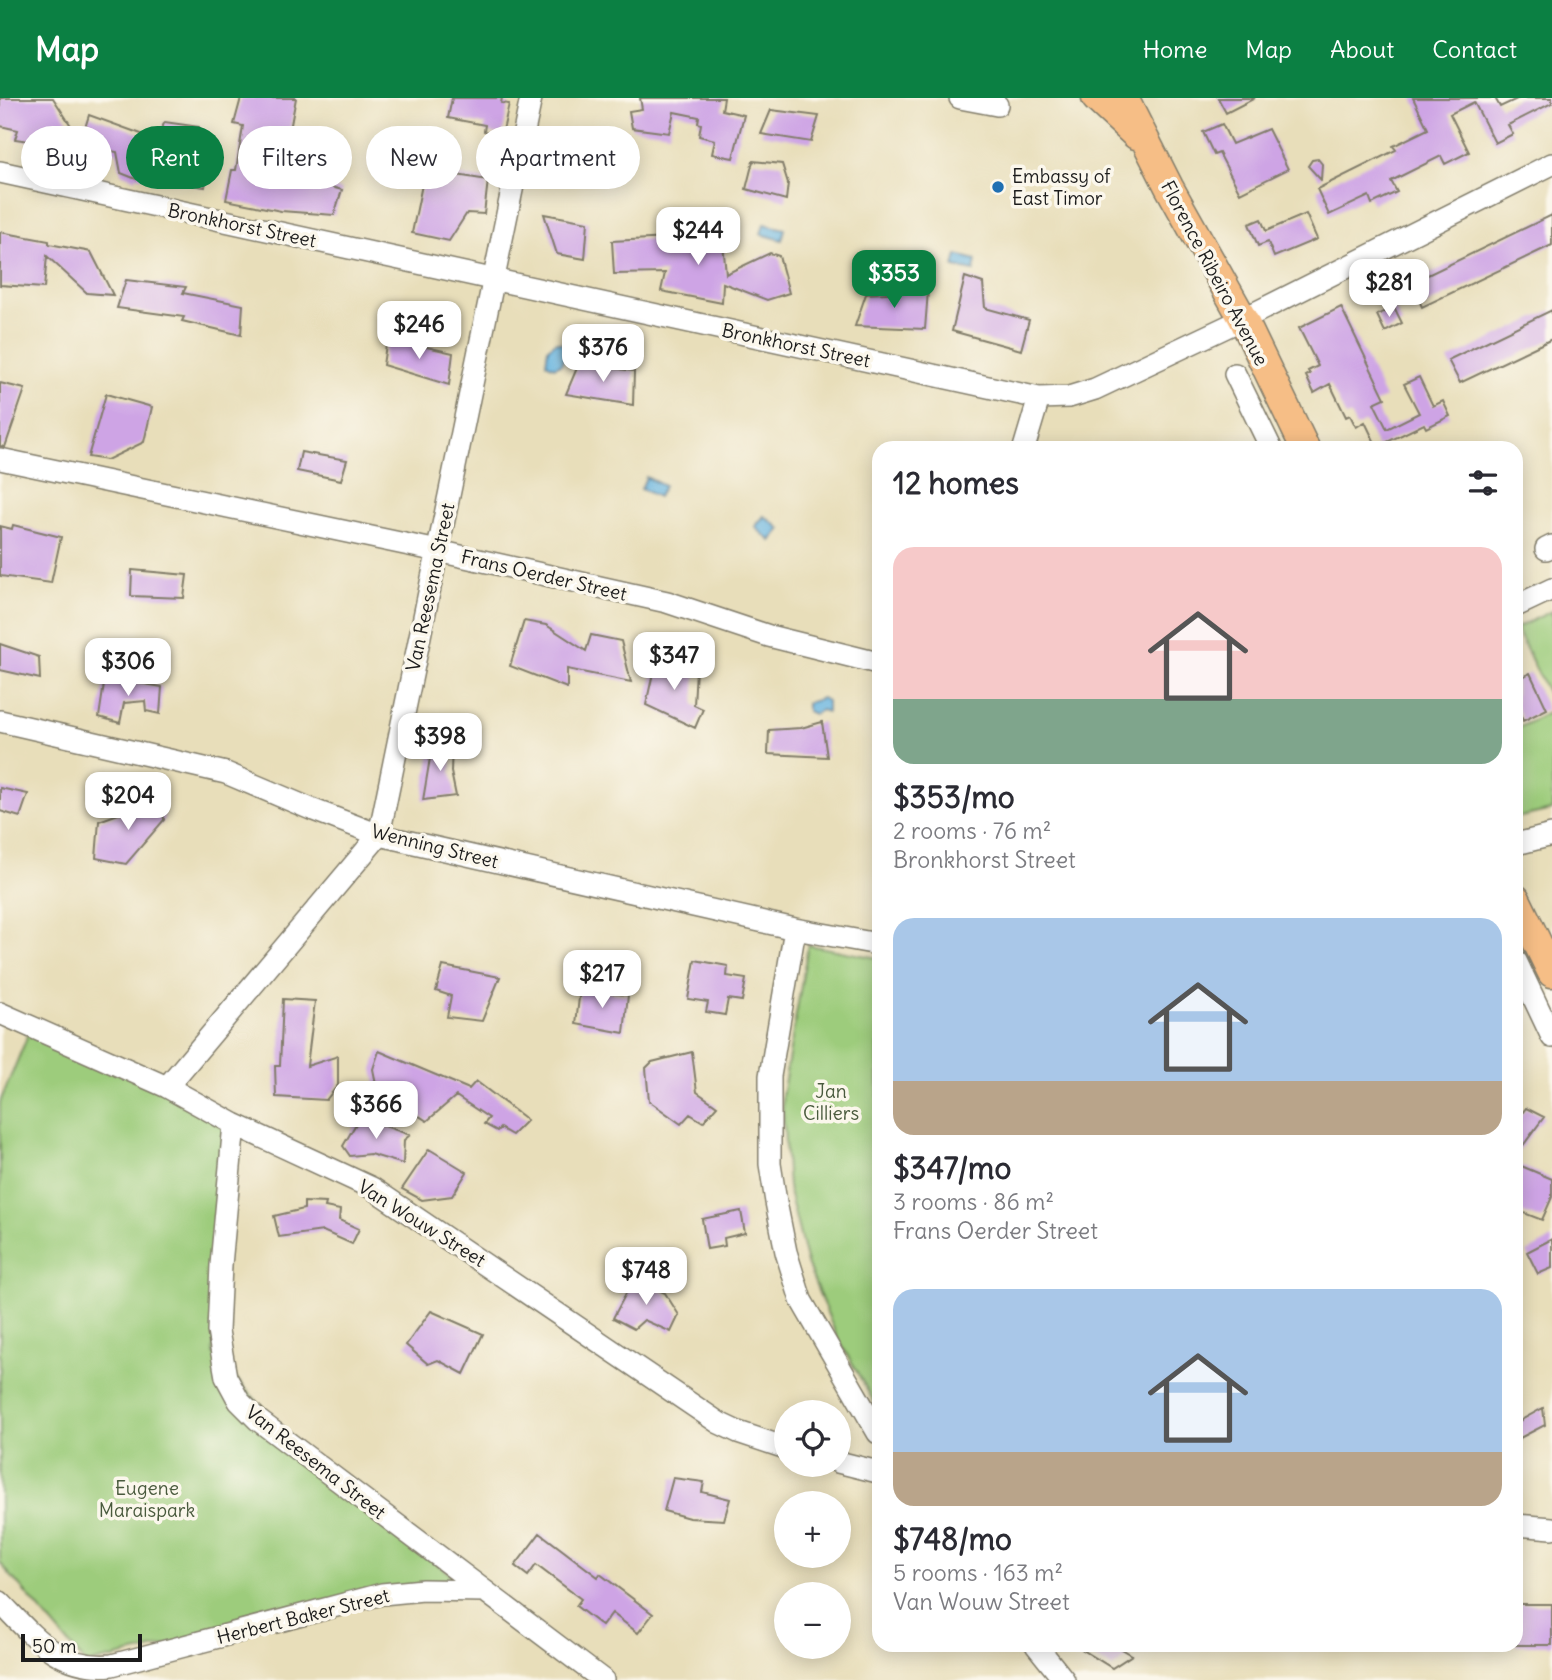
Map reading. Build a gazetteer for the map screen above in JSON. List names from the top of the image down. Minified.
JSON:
{"streets":{"main road":["Florence Ribeiro Avenue"],"street":["Bronkhorst Street","Frans Oerder Street","Van Reesema Street","Wenning Street","Van Wouw Street","Herbert Baker Street"]},"crossings":[["Bronkhorst Street","Florence Ribeiro Avenue"],["Bronkhorst Street","Van Reesema Street"],["Frans Oerder Street","Van Reesema Street"],["Van Reesema Street","Wenning Street"],["Van Reesema Street","Van Wouw Street"],["Van Reesema Street","Herbert Baker Street"]],"parks":["Jan Cilliers","Eugene Maraispark"],"places":["Embassy of East Timor"],"scale_bar":"50 m","page":{"header":"Map","nav":["Home","Map","About","Contact"],"chip":["Buy","Rent","Filters","New","Apartment"],"price":["$244","$353","$281","$246","$376","$347","$306","$398","$204","$217","$366","$748"],"heading":"12 homes","list":[{"name":"$353/mo","note":"2 rooms · 76 m² · Bronkhorst Street"},{"name":"$347/mo","note":"3 rooms · 86 m² · Frans Oerder Street"},{"name":"$748/mo","note":"5 rooms · 163 m² · Van Wouw Street"}],"map_buttons":["+","−"],"scale":"50 m"}}
